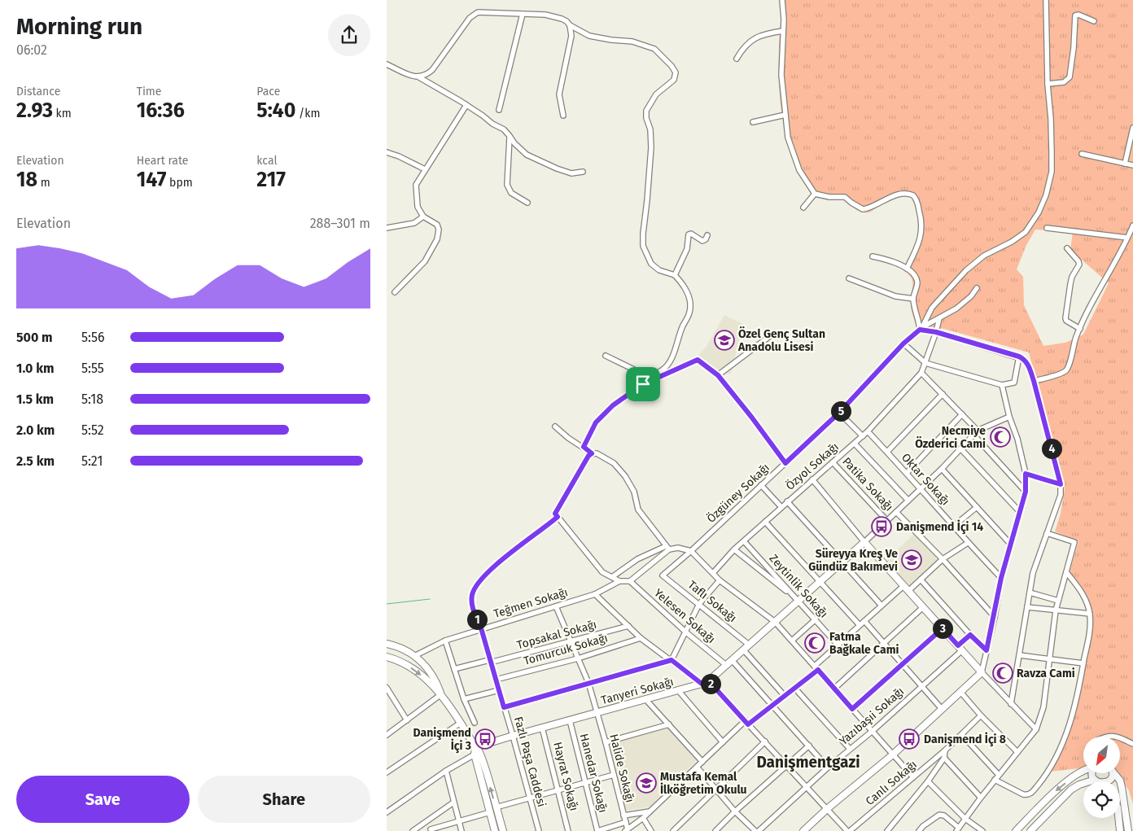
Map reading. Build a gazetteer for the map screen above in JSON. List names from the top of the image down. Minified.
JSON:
{"streets":{"street":["Özyol Sokağı","Oktar Sokağı","Patika Sokağı","Özgüney Sokağı","Zeytinlik Sokağı","Taflı Sokağı","Teğmen Sokağı","Yelesen Sokağı","Topsakal Sokağı","Tomurcuk Sokağı","Tanyeri Sokağı","Yazıbaşıi Sokağı","Fazlı Paşa Caddesi","Halide Sokağı","Hanedar Sokağı","Hayrat Sokağı","Canlı Sokağı"]},"crossings":[["Özyol Sokağı","Oktar Sokağı"],["Özyol Sokağı","Patika Sokağı"],["Özyol Sokağı","Zeytinlik Sokağı"],["Özgüney Sokağı","Taflı Sokağı"],["Zeytinlik Sokağı","Tanyeri Sokağı"],["Taflı Sokağı","Tanyeri Sokağı"],["Teğmen Sokağı","Yelesen Sokağı"],["Teğmen Sokağı","Fazlı Paşa Caddesi"],["Teğmen Sokağı","Halide Sokağı"],["Yelesen Sokağı","Tanyeri Sokağı"],["Topsakal Sokağı","Fazlı Paşa Caddesi"],["Topsakal Sokağı","Halide Sokağı"],["Tomurcuk Sokağı","Fazlı Paşa Caddesi"],["Tomurcuk Sokağı","Halide Sokağı"],["Tanyeri Sokağı","Fazlı Paşa Caddesi"],["Tanyeri Sokağı","Halide Sokağı"],["Tanyeri Sokağı","Hanedar Sokağı"],["Tanyeri Sokağı","Hayrat Sokağı"]],"districts":["Danişmentgazi"],"places":{"school or university":["Özel Genç Sultan Anadolu Lisesi","Süreyya Kreş Ve Gündüz Bakımevi","Mustafa Kemal İlköğretim Okulu"],"mosque":["Necmiye Özderici Cami","Fatma Bağkale Cami","Ravza Cami"],"bus stop":["Danişmend İçi 14","Danişmend İçi 3","Danişmend İçi 8"]},"north":"bottom left","page":{"heading":["Morning run","06:02"],"stats":[["Distance","2.93 km"],["Time","16:36"],["Pace","5:40 /km"],["Elevation","18 m"],["Heart rate","147 bpm"],["kcal","217"]],"chart":["Elevation","288–301 m"],"list":[{"name":"500 m","note":"5:56"},{"name":"1.0 km","note":"5:55"},{"name":"1.5 km","note":"5:18"},{"name":"2.0 km","note":"5:52"},{"name":"2.5 km","note":"5:21"}],"pins":["5","4","1","3","2"],"buttons":["Save","Share"]}}
